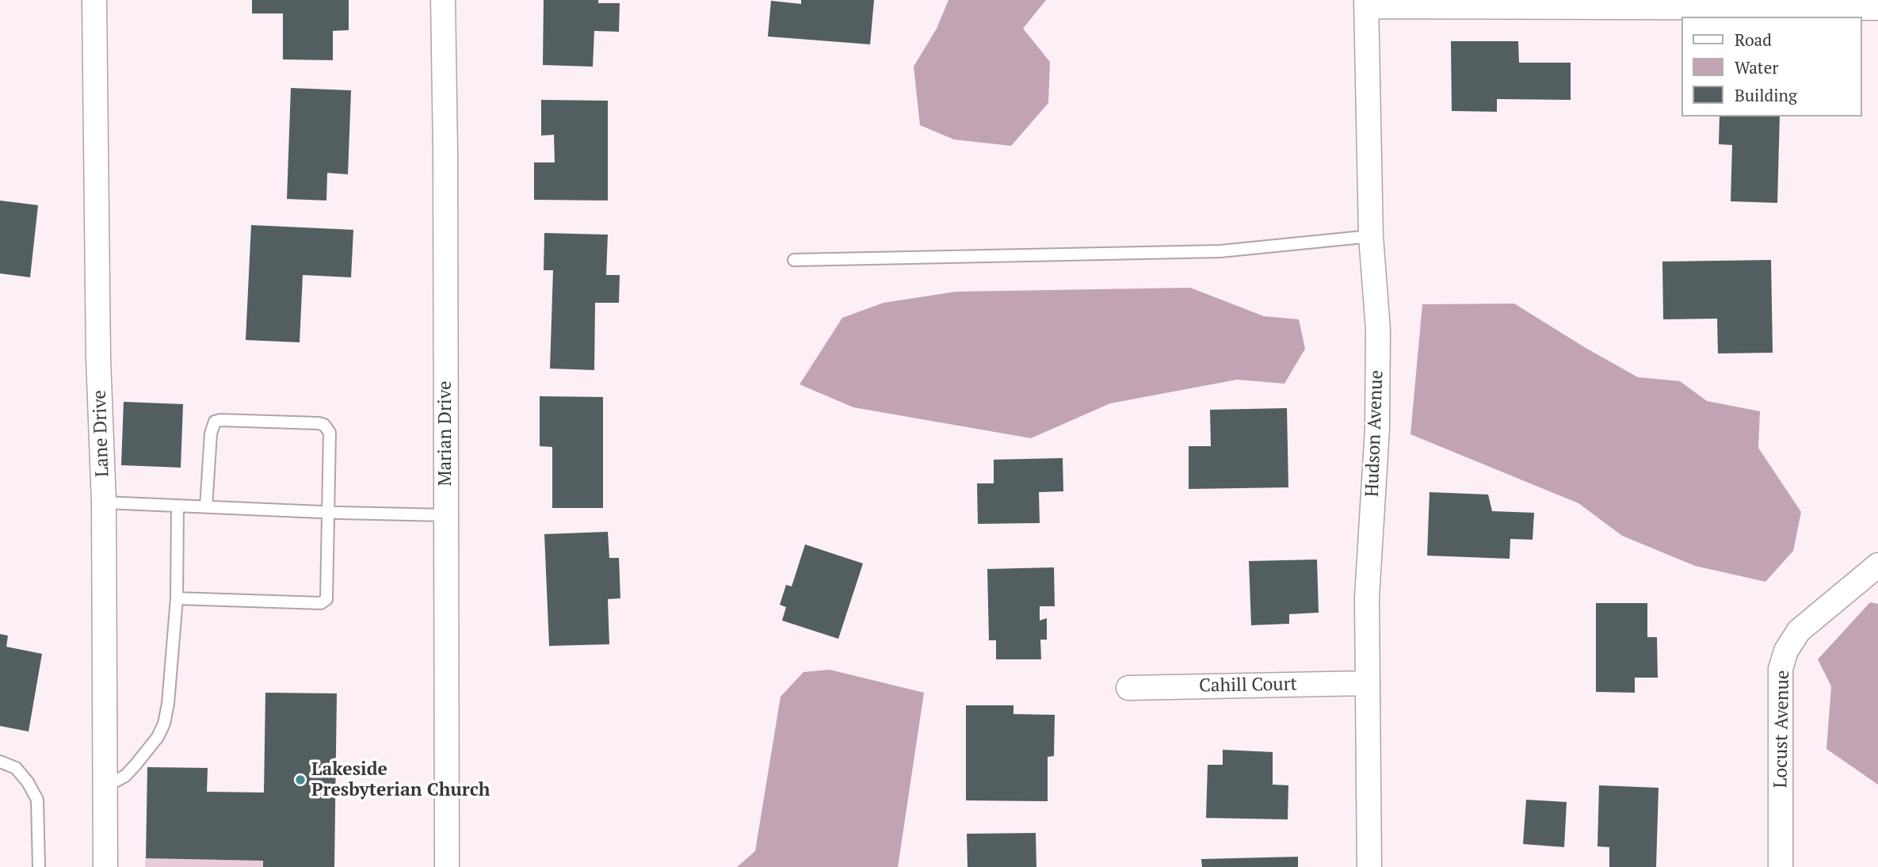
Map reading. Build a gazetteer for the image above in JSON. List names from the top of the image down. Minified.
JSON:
{"streets":{"street":["Lane Drive","Marian Drive","Hudson Avenue","Cahill Court","Locust Avenue"]},"crossings":[["Hudson Avenue","Cahill Court"]],"places":["Lakeside Presbyterian Church"],"legend":["Road","Water","Building"]}
